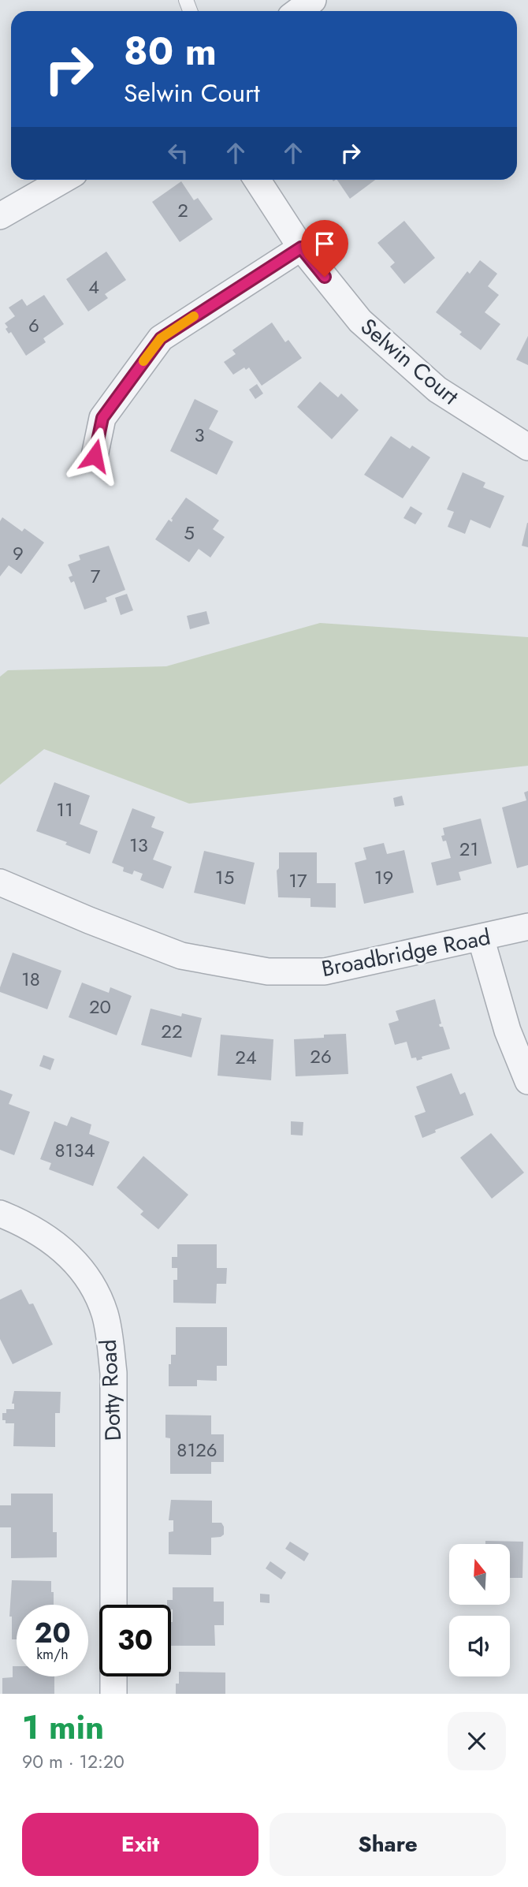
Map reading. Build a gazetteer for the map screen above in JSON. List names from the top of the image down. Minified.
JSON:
{"streets":{"street":["Selwin Court","Broadbridge Road","Dotty Road"]},"house_numbers":["2","4","6","3","5","9","7","11","13","21","15","19","17","18","20","22","26","24","8134","8126"],"north":"top","page":{"turn":["80 m","Selwin Court"],"speed":"20 km/h","limit":"30","heading":["1 min","90 m · 12:20"],"buttons":["Exit","Share"]}}
